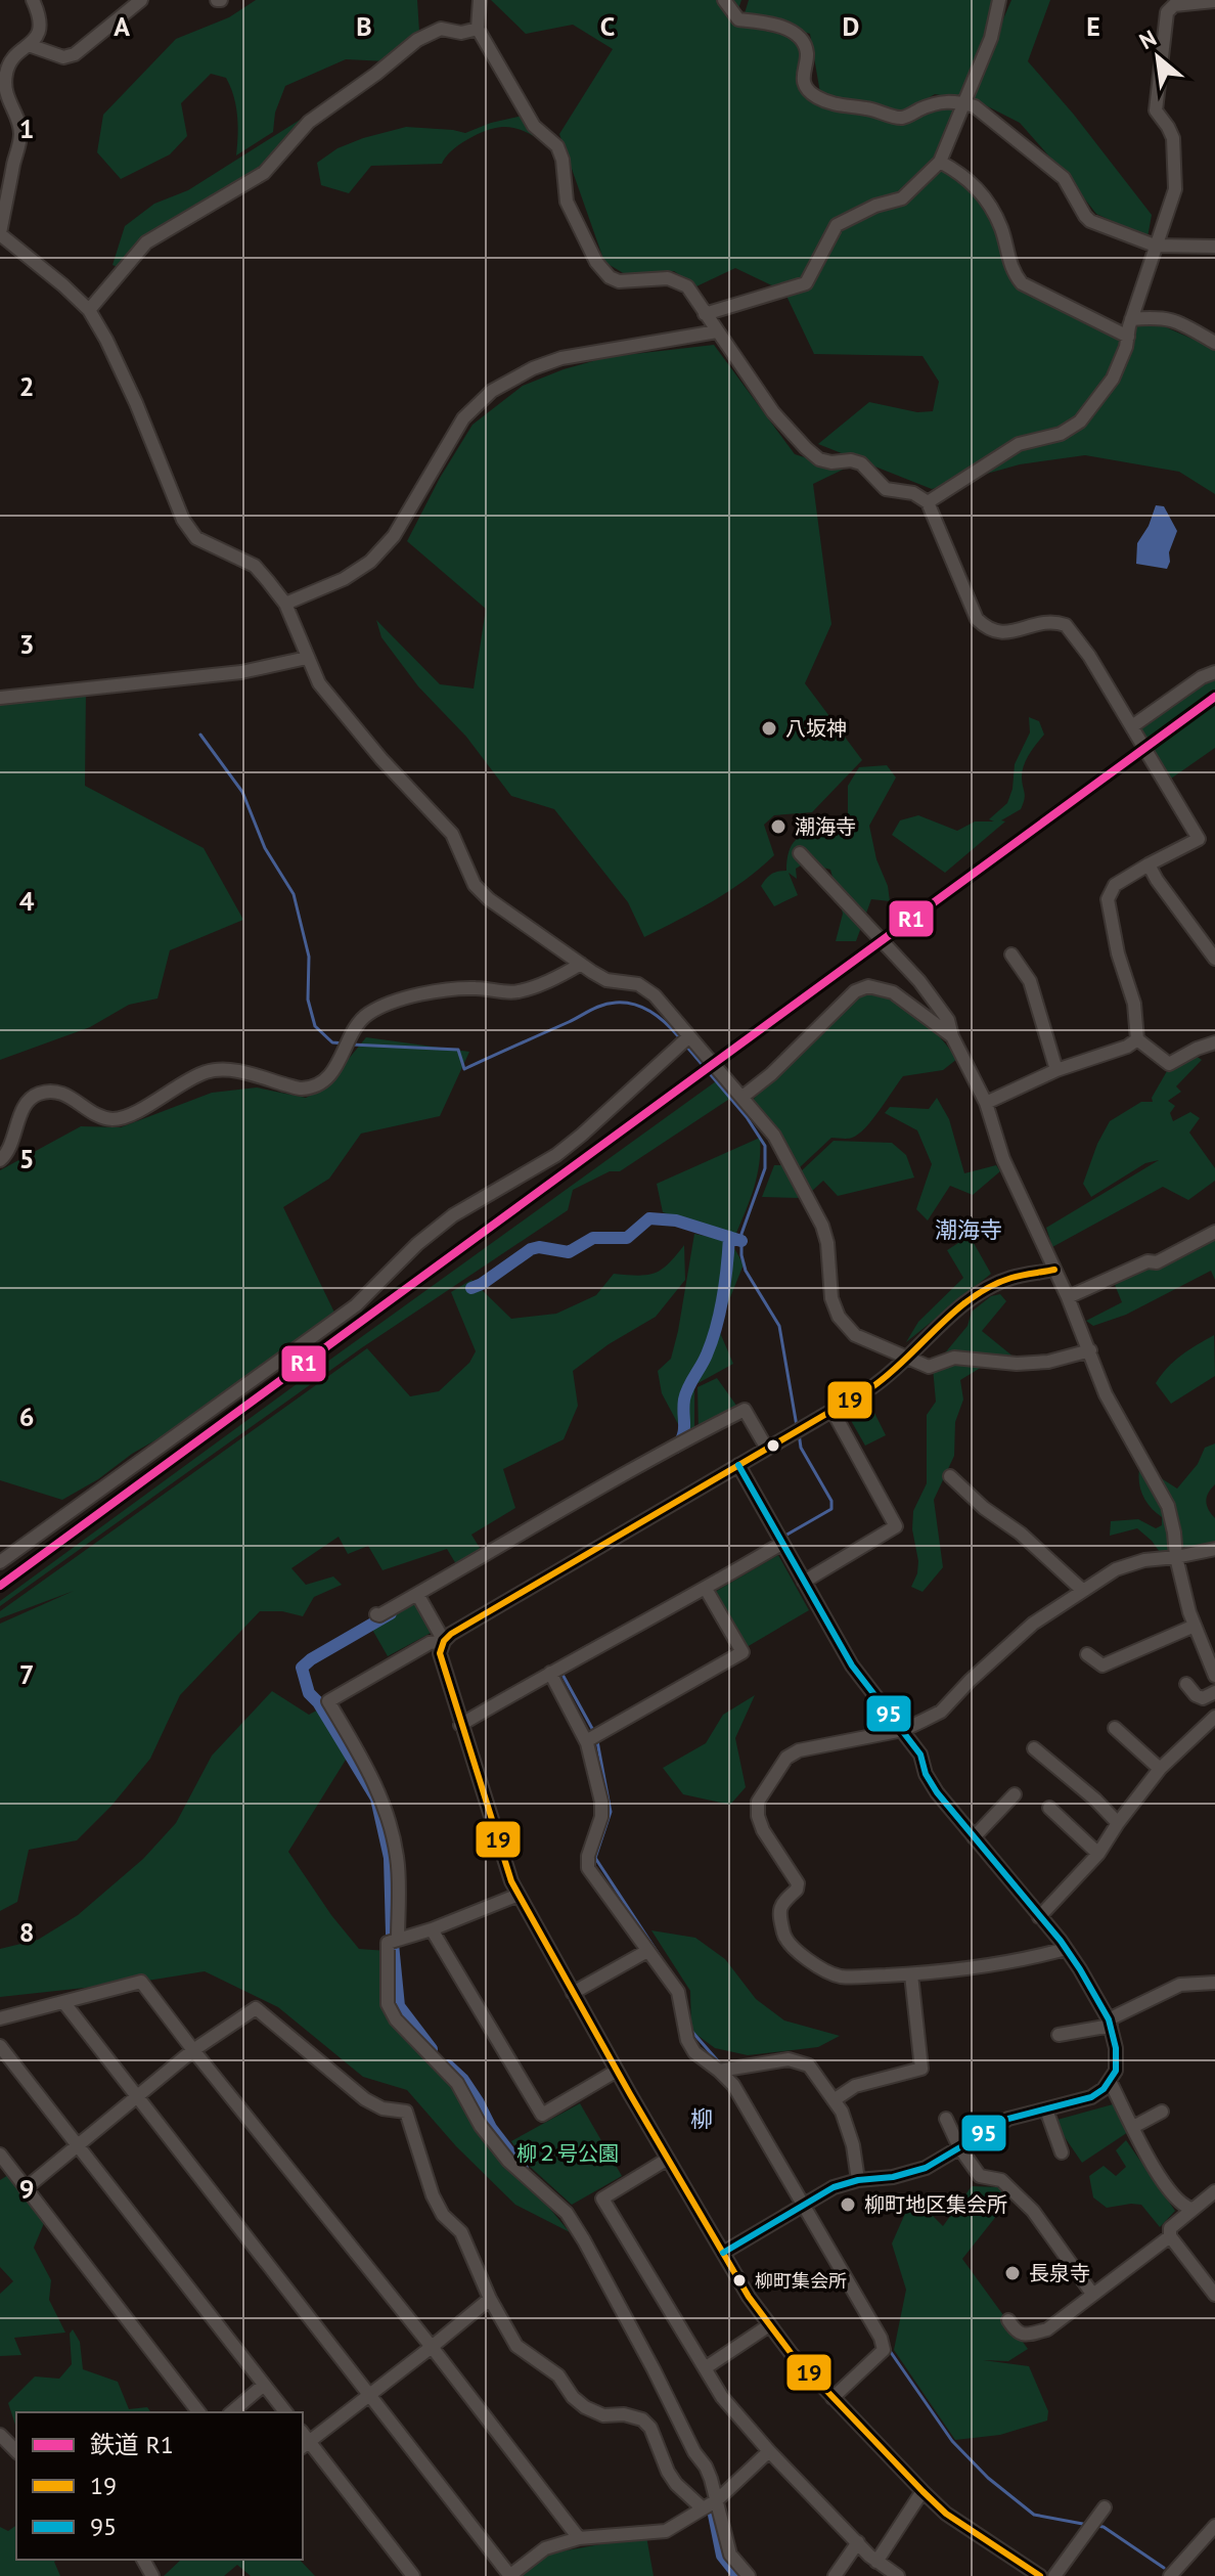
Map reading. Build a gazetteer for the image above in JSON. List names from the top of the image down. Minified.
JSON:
{"districts":["潮海寺","柳"],"parks":["柳２号公園"],"places":["八坂神","潮海寺","柳町地区集会所","長泉寺","柳町集会所"],"lines":["rail line R1","transit line 19","transit line 95"],"legend":["鉄道 R1","19","95"],"north":"top left","grid":{"columns":["A","B","C","D","E"],"rows":["1","2","3","4","5","6","7","8","9"]}}
